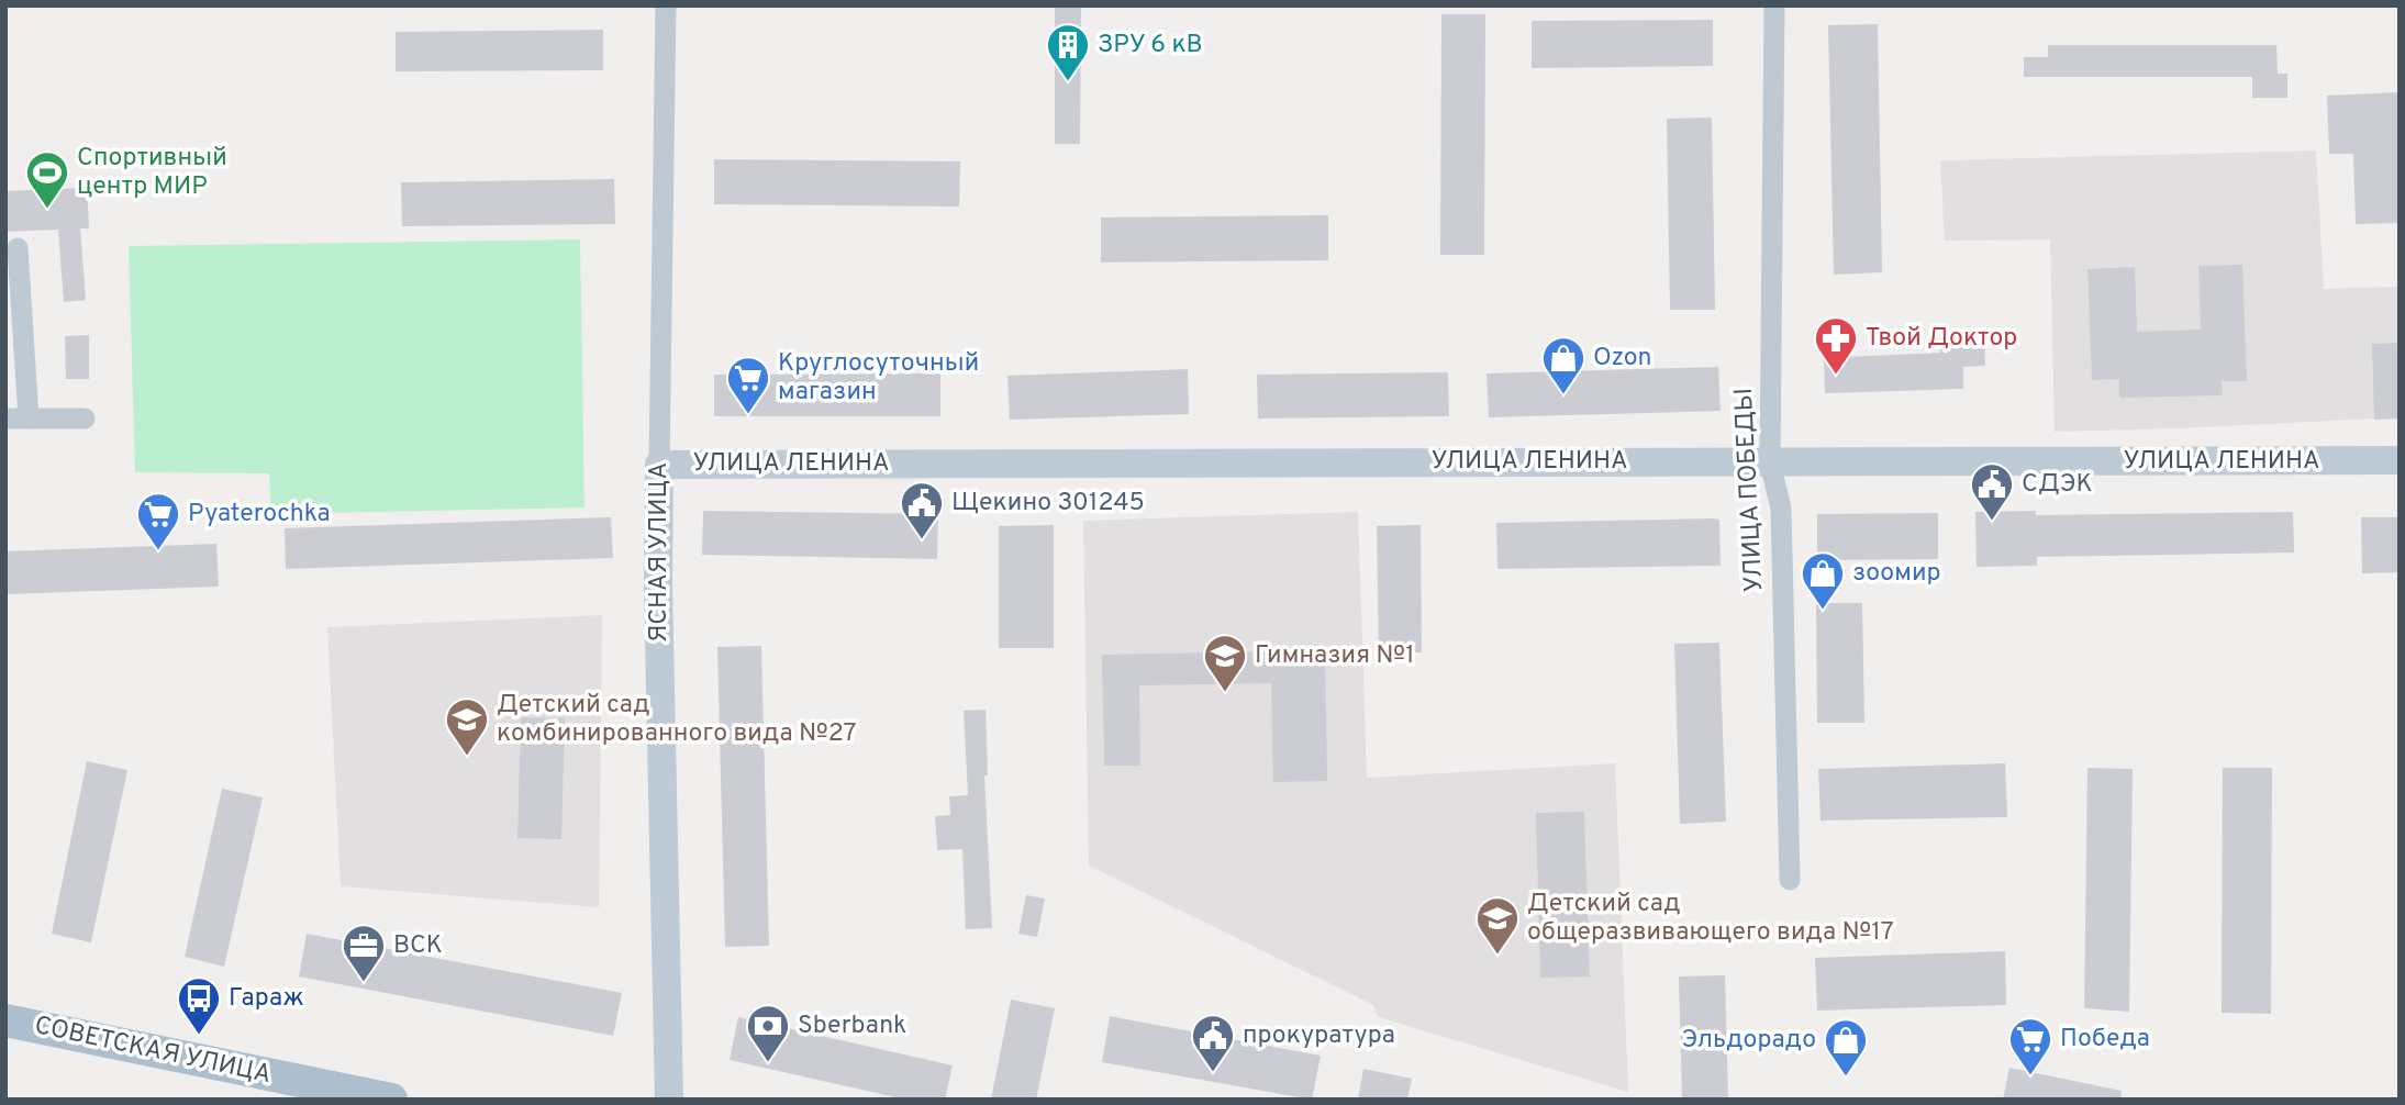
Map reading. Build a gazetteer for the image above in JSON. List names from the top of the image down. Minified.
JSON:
{"streets":{"main road":["СОВЕТСКАЯ УЛИЦА"],"street":["УЛИЦА ЛЕНИНА","УЛИЦА ПОБЕДЫ","ЯСНАЯ УЛИЦА"]},"crossings":[["УЛИЦА ЛЕНИНА","УЛИЦА ПОБЕДЫ"],["УЛИЦА ЛЕНИНА","ЯСНАЯ УЛИЦА"]],"places":{"building":["ЗРУ 6 кВ"],"sports":["Спортивный центр МИР"],"pharmacy":["Твой Доктор"],"shop":["Ozon","зоомир","Эльдорадо"],"supermarket":["Круглосуточный магазин","Pyaterochka","Победа"],"public building":["СДЭК","Щекино 301245","прокуратура"],"school or university":["Гимназия №1","Детский сад комбинированного вида №27","Детский сад общеразвивающего вида №17"],"office":["ВСК"],"bus stop":["Гараж"],"bank":["Sberbank"]}}
